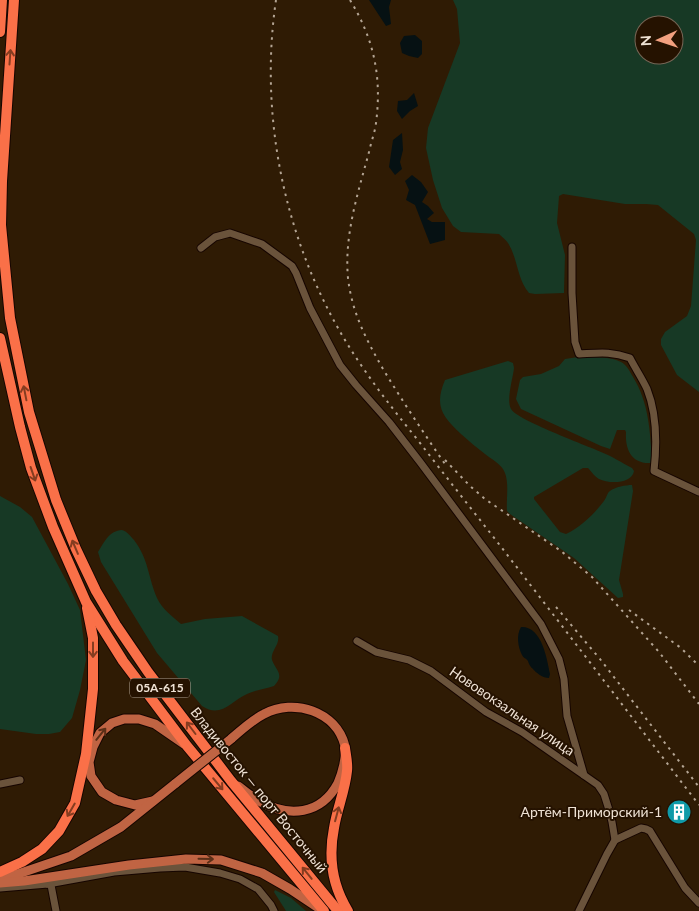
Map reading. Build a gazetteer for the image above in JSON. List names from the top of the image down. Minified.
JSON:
{"streets":{"highway":["05А-615","Владивосток — порт Восточный"],"street":["Нововокзальная улица"]},"places":{"building":["Артём-Приморский-1"]},"north":"left"}
